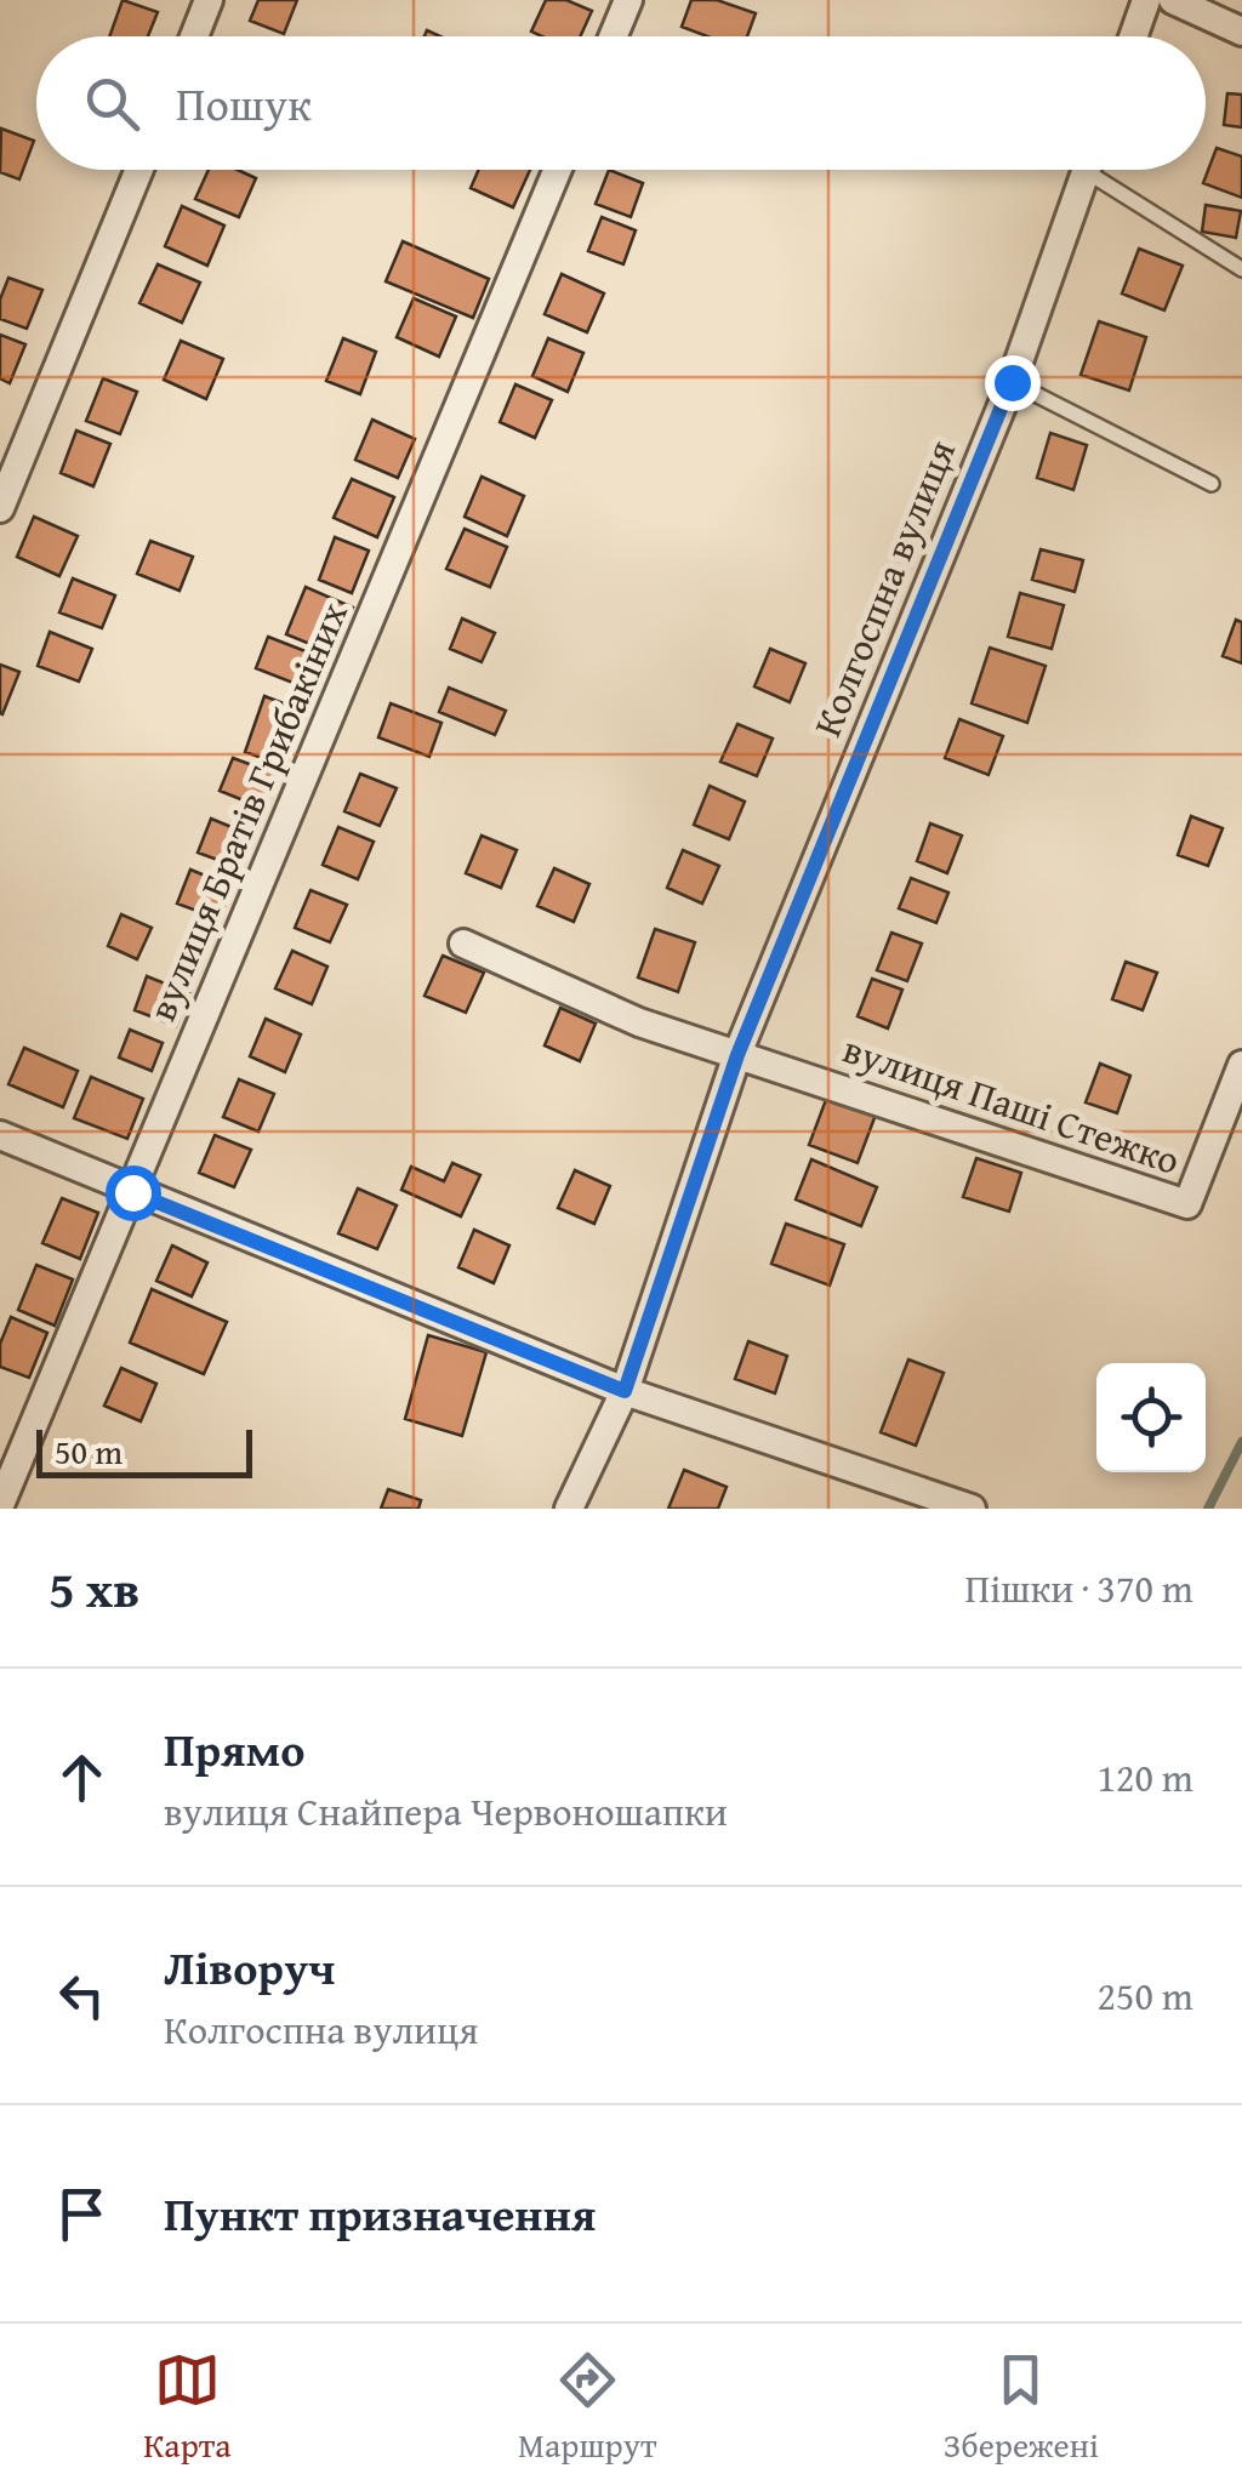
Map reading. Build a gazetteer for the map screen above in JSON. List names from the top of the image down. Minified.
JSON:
{"streets":{"street":["Колгоспна вулиця","вулиця Братів Грибакіних","вулиця Паші Стежко"]},"crossings":[["Колгоспна вулиця","вулиця Паші Стежко"]],"scale_bar":"50 m","page":{"search":"Пошук","scale":"50 m","heading":["5 хв","Пішки · 370 m"],"list":[["Прямо","вулиця Снайпера Червоношапки","120 m"],["Ліворуч","Колгоспна вулиця","250 m"],"Пункт призначення"],"nav":["Карта","Маршрут","Збережені"]}}
